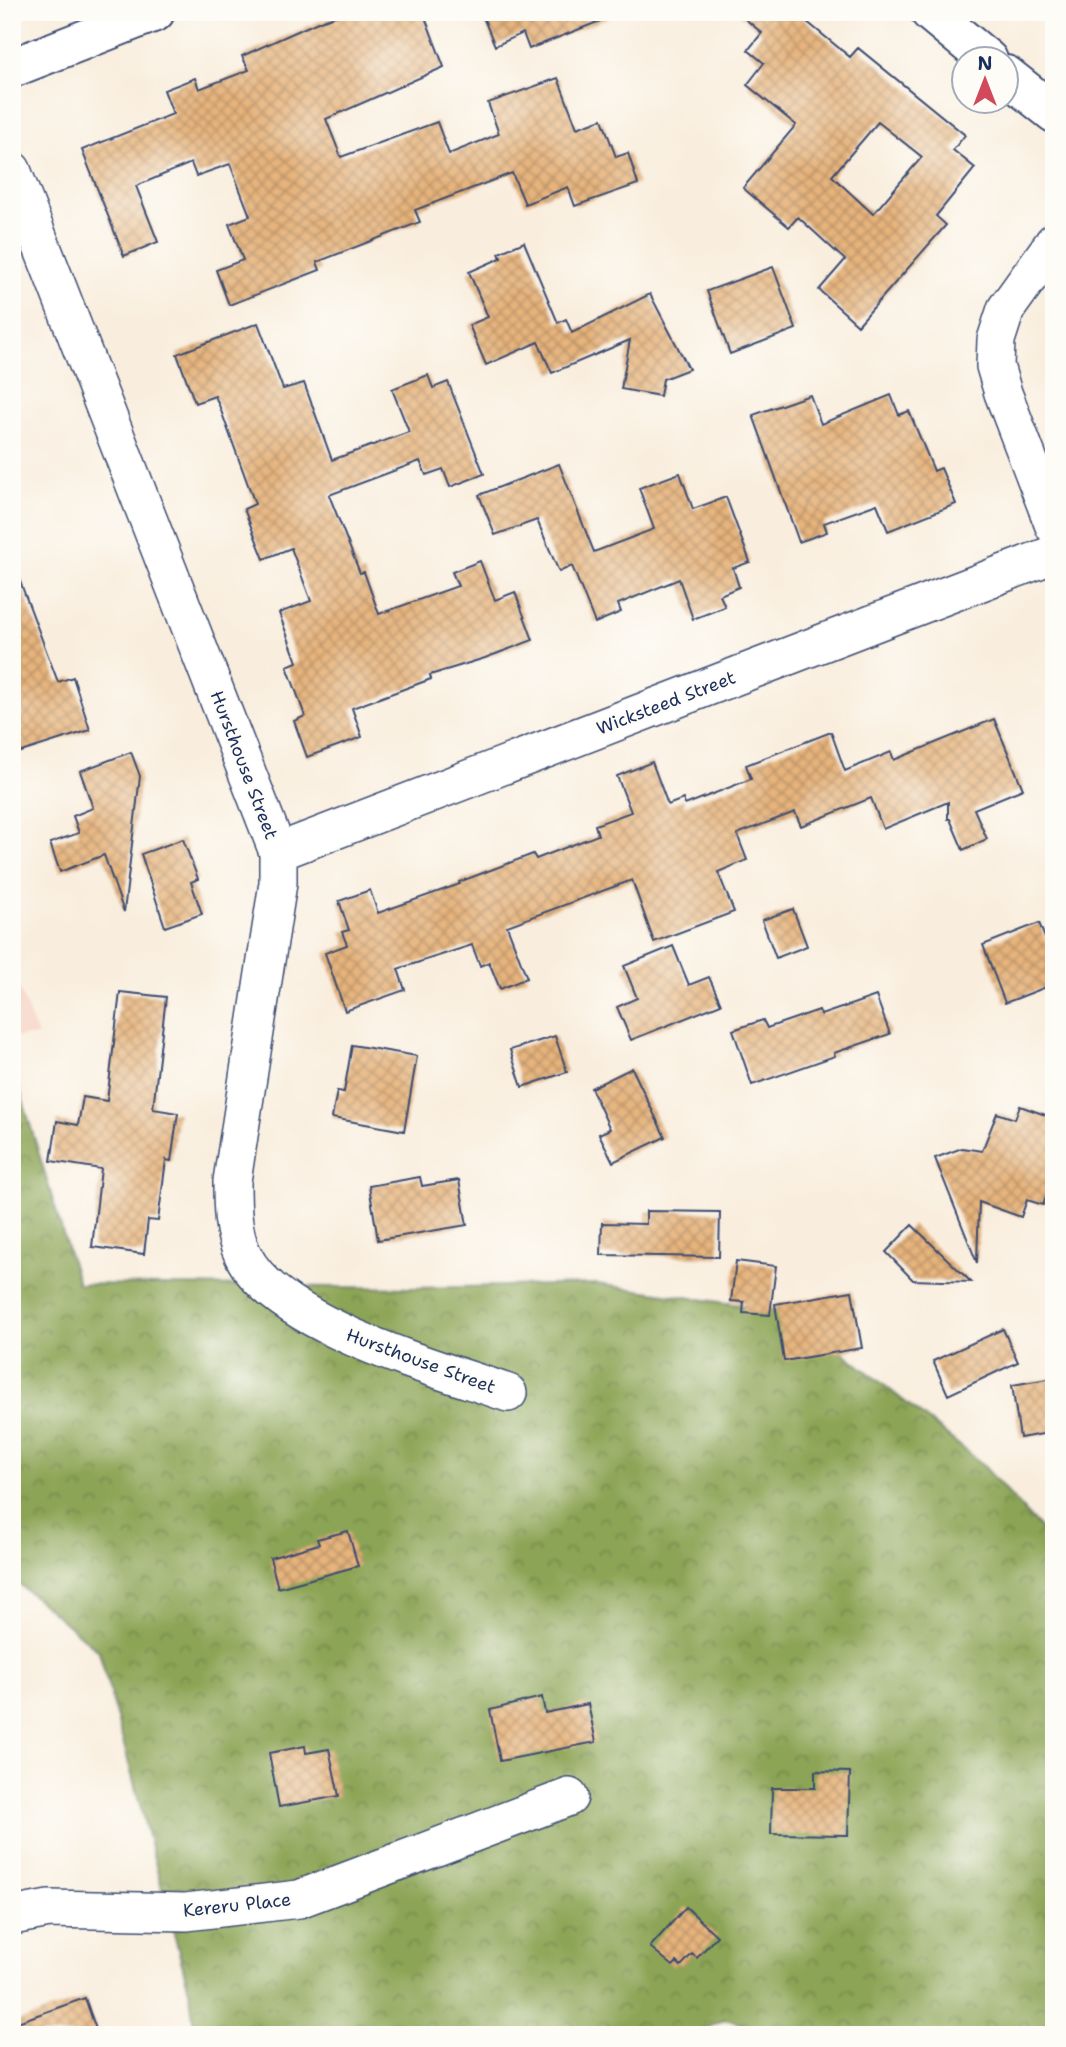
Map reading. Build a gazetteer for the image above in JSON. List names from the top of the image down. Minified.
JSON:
{"streets":{"street":["Wicksteed Street","Hursthouse Street","Kereru Place"]},"crossings":[["Wicksteed Street","Hursthouse Street"]],"north":"top"}
